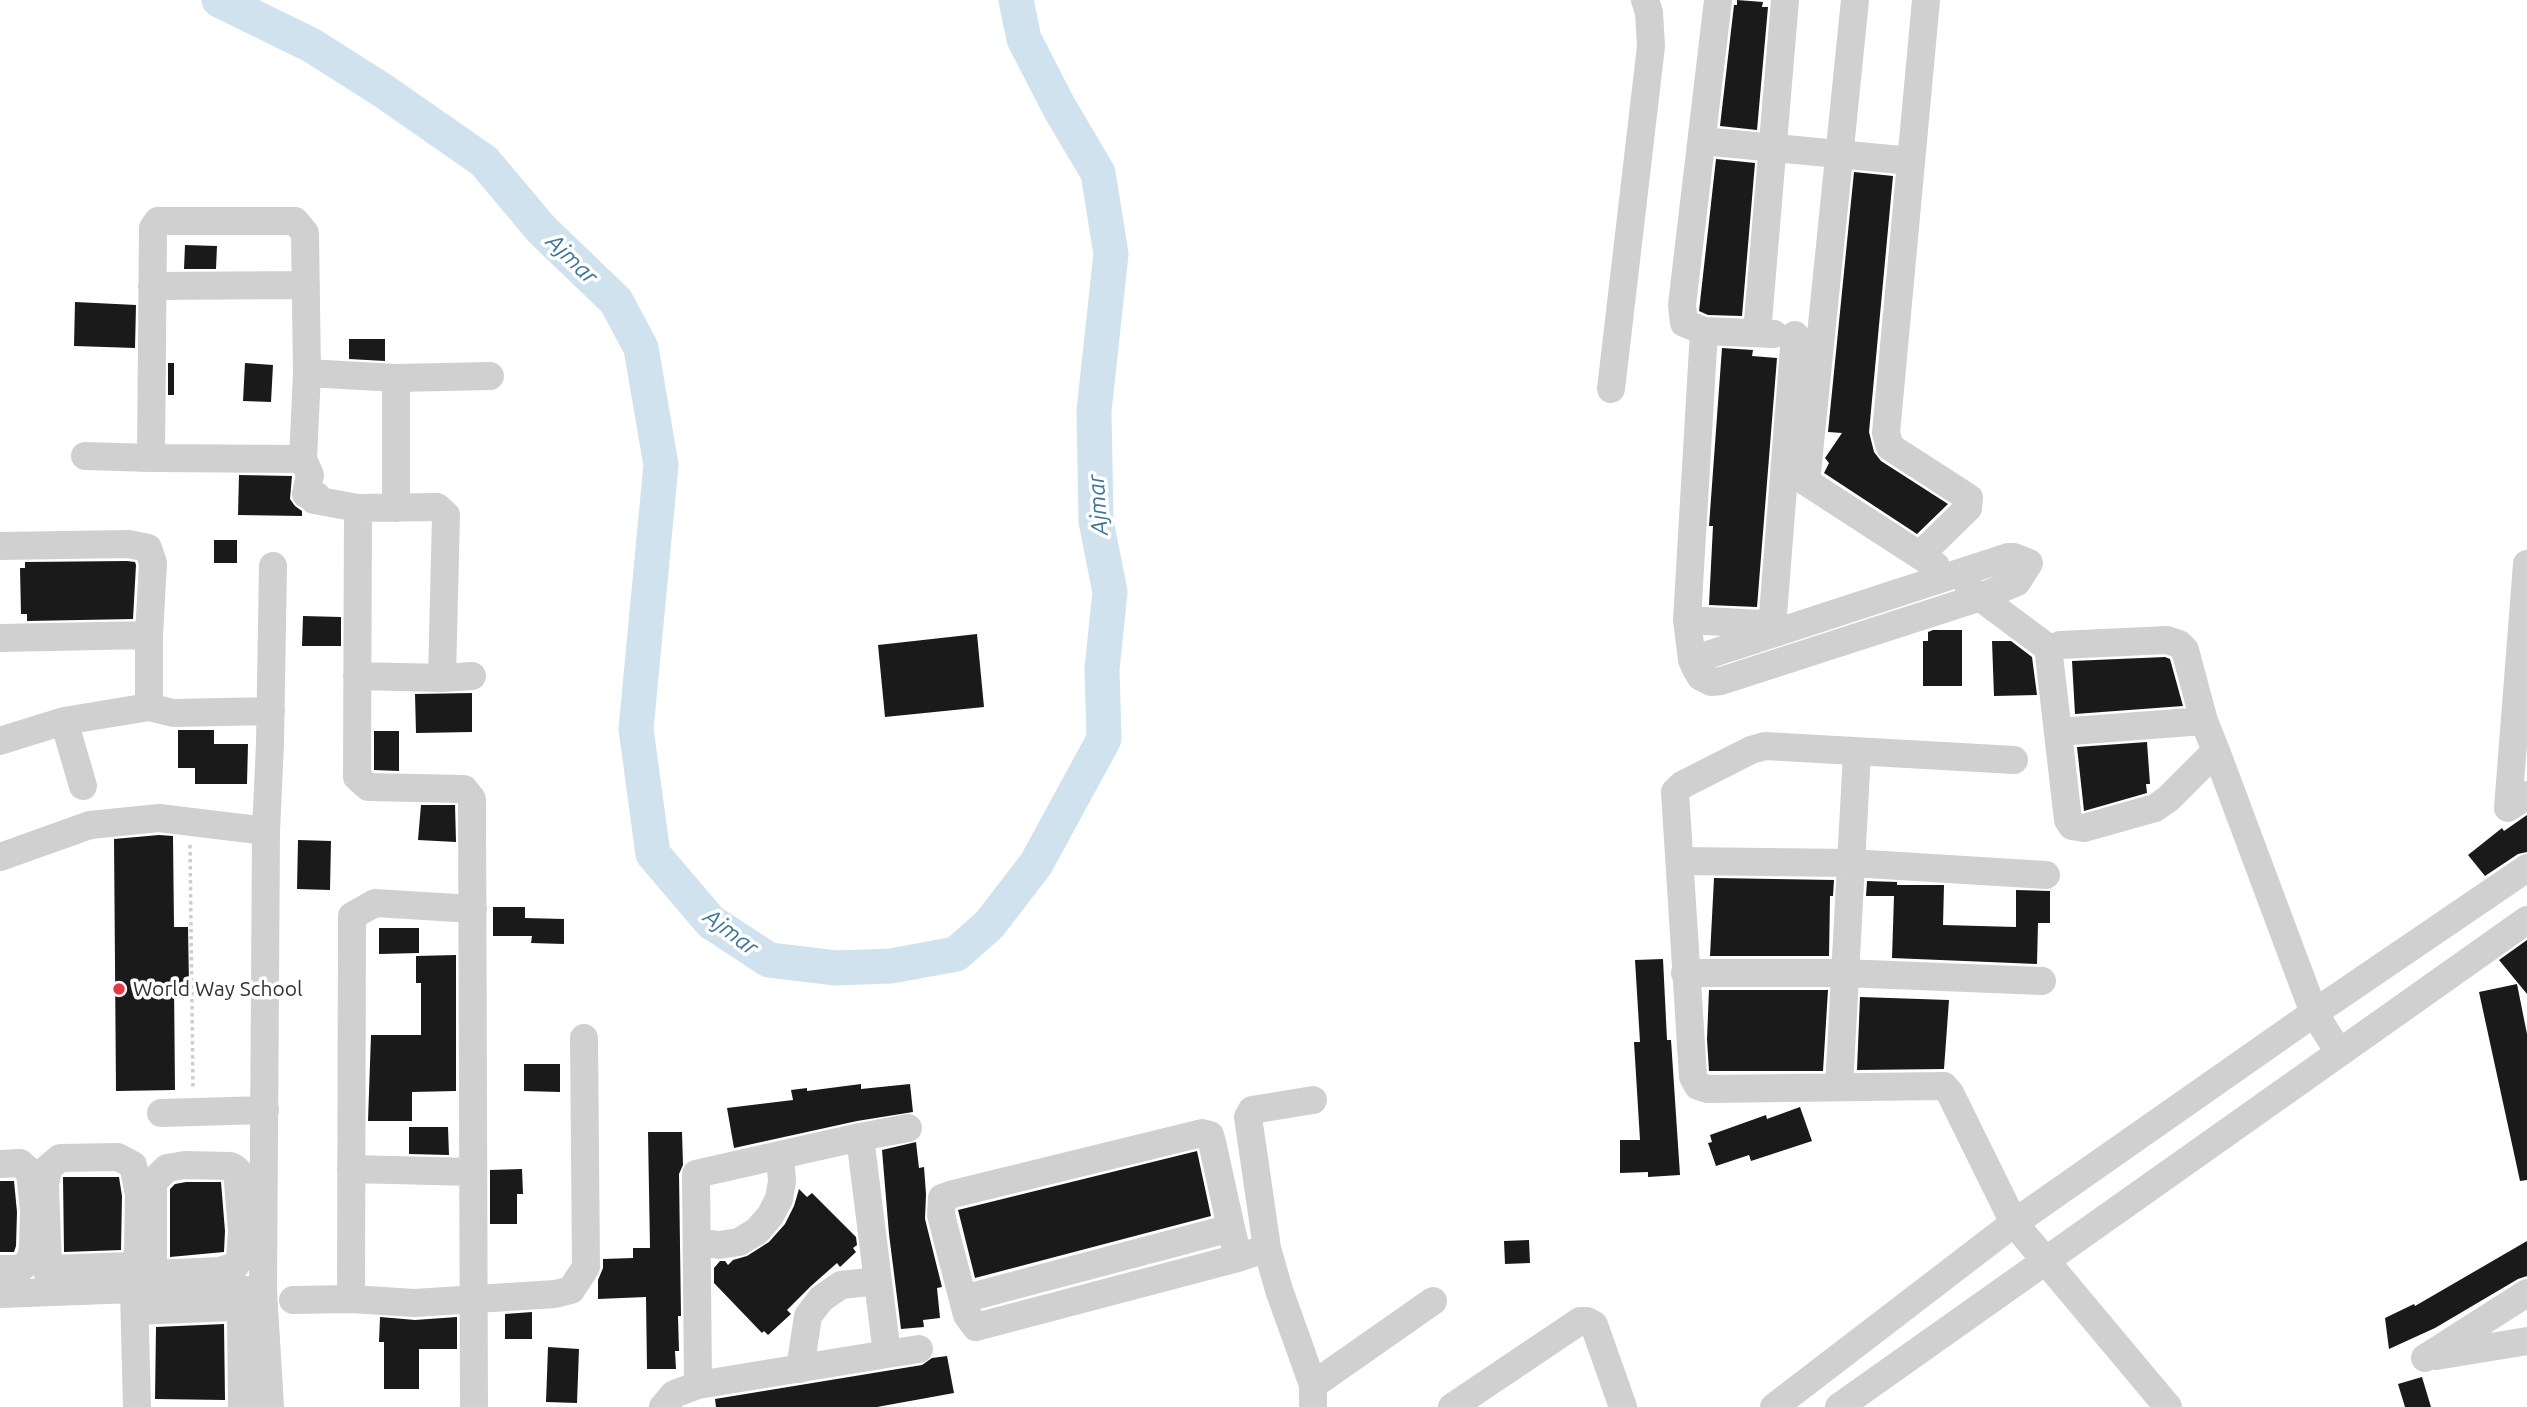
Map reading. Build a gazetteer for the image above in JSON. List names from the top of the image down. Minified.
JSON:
{"water":["Ajmar"],"places":["World Way School"]}
